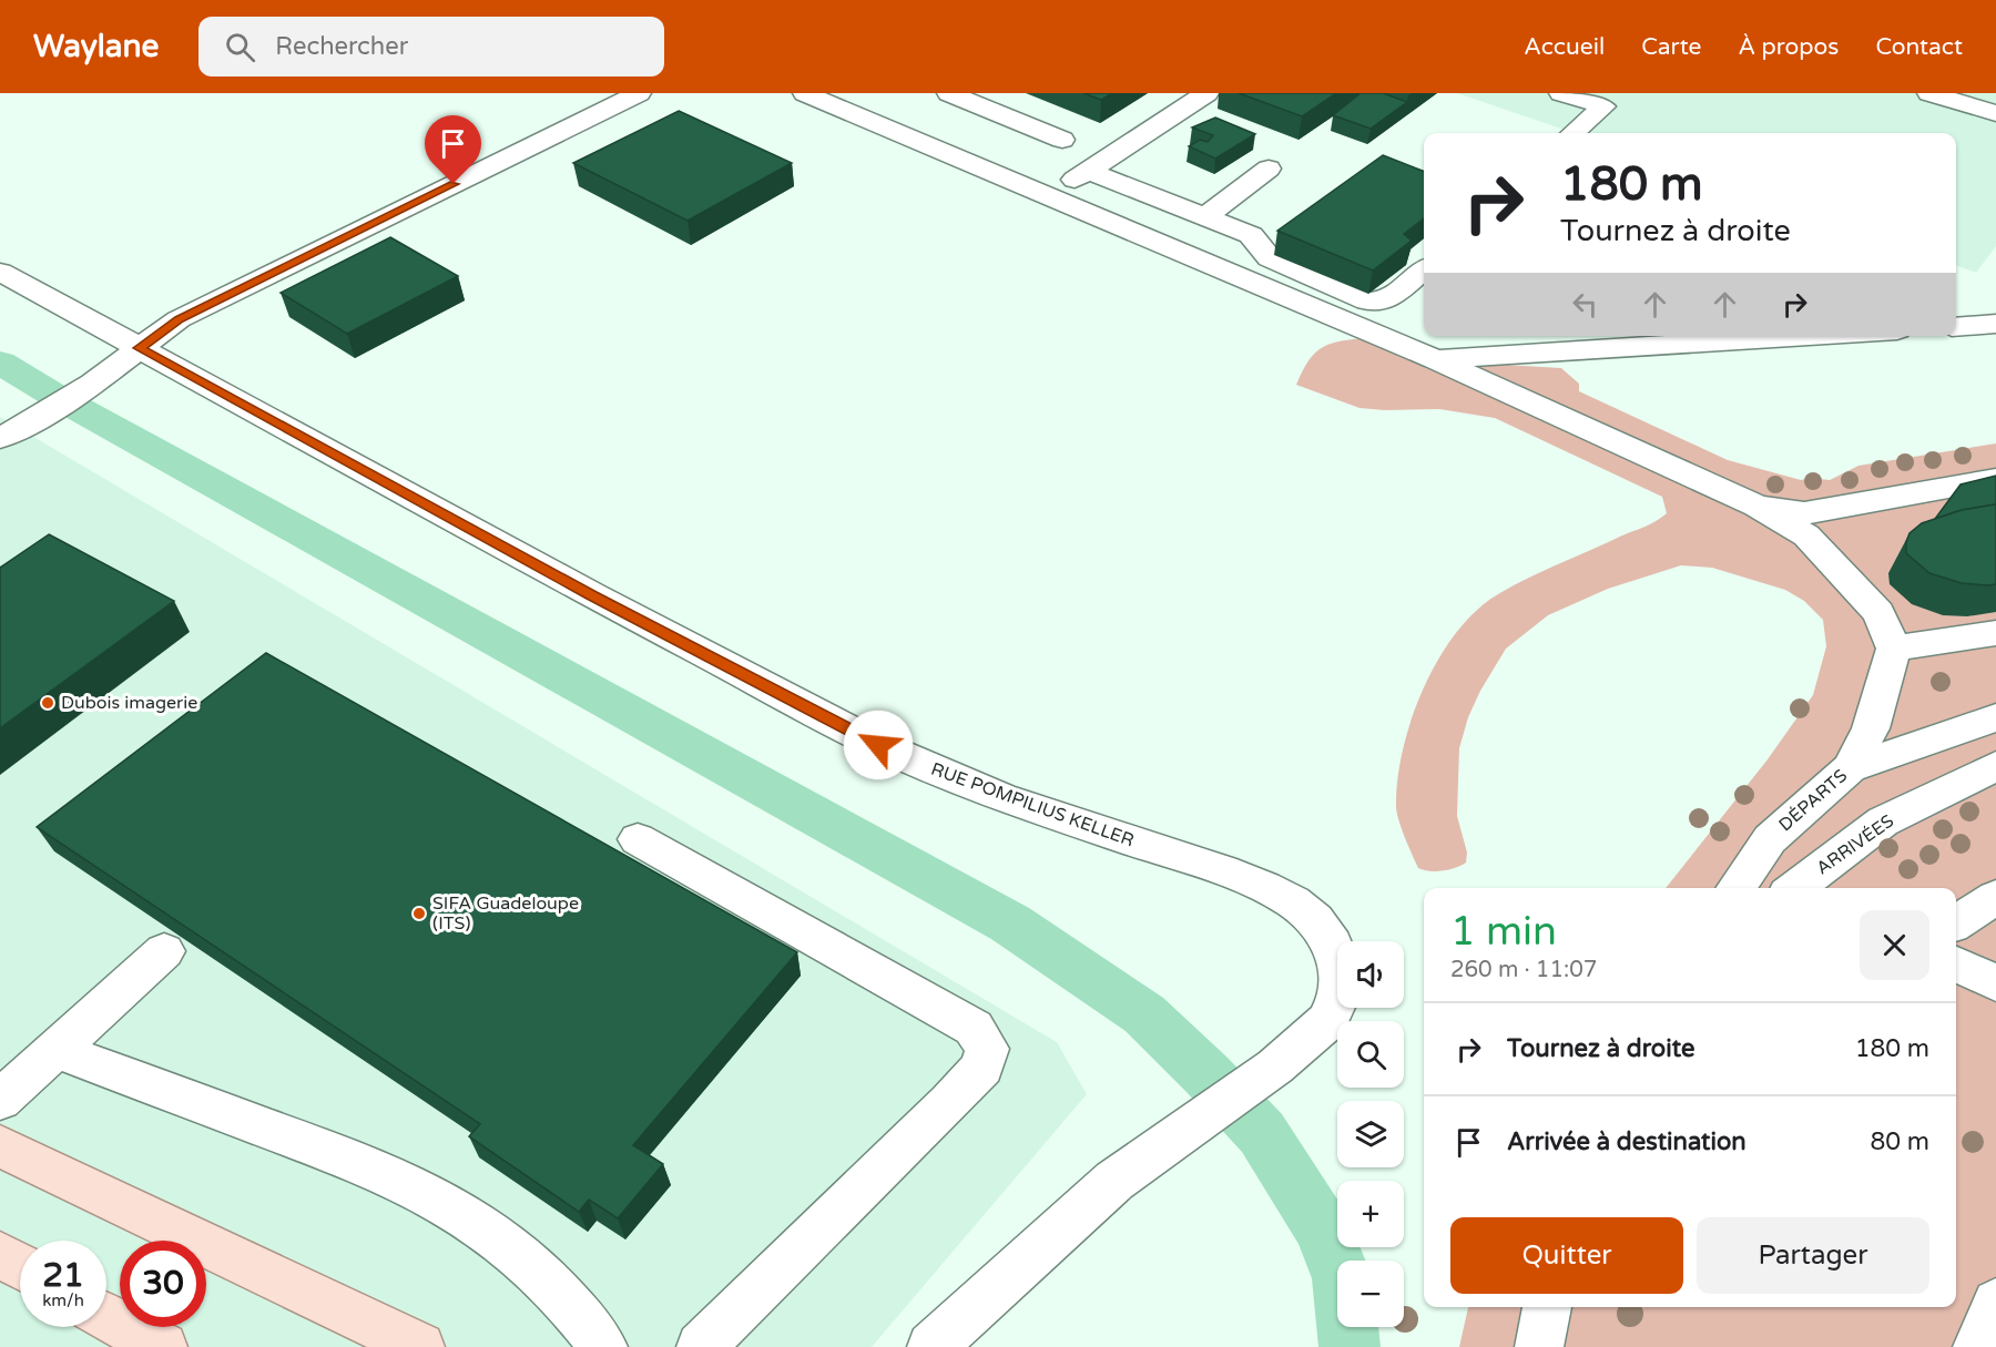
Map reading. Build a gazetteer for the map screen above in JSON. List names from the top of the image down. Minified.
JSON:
{"streets":{"street":["DÉPARTS","RUE POMPILIUS KELLER","ARRIVÉES"]},"places":["Dubois imagerie","SIFA Guadeloupe (ITS)"],"page":{"header":"Waylane","search":"Rechercher","nav":["Accueil","Carte","À propos","Contact"],"turn":["180 m","Tournez à droite"],"heading":["1 min","260 m · 11:07"],"map_buttons":["+","−"],"list":[{"name":"Tournez à droite","value":"180 m"},{"name":"Arrivée à destination","value":"80 m"}],"buttons":["Quitter","Partager"],"speed":"21 km/h","limit":"30"}}
